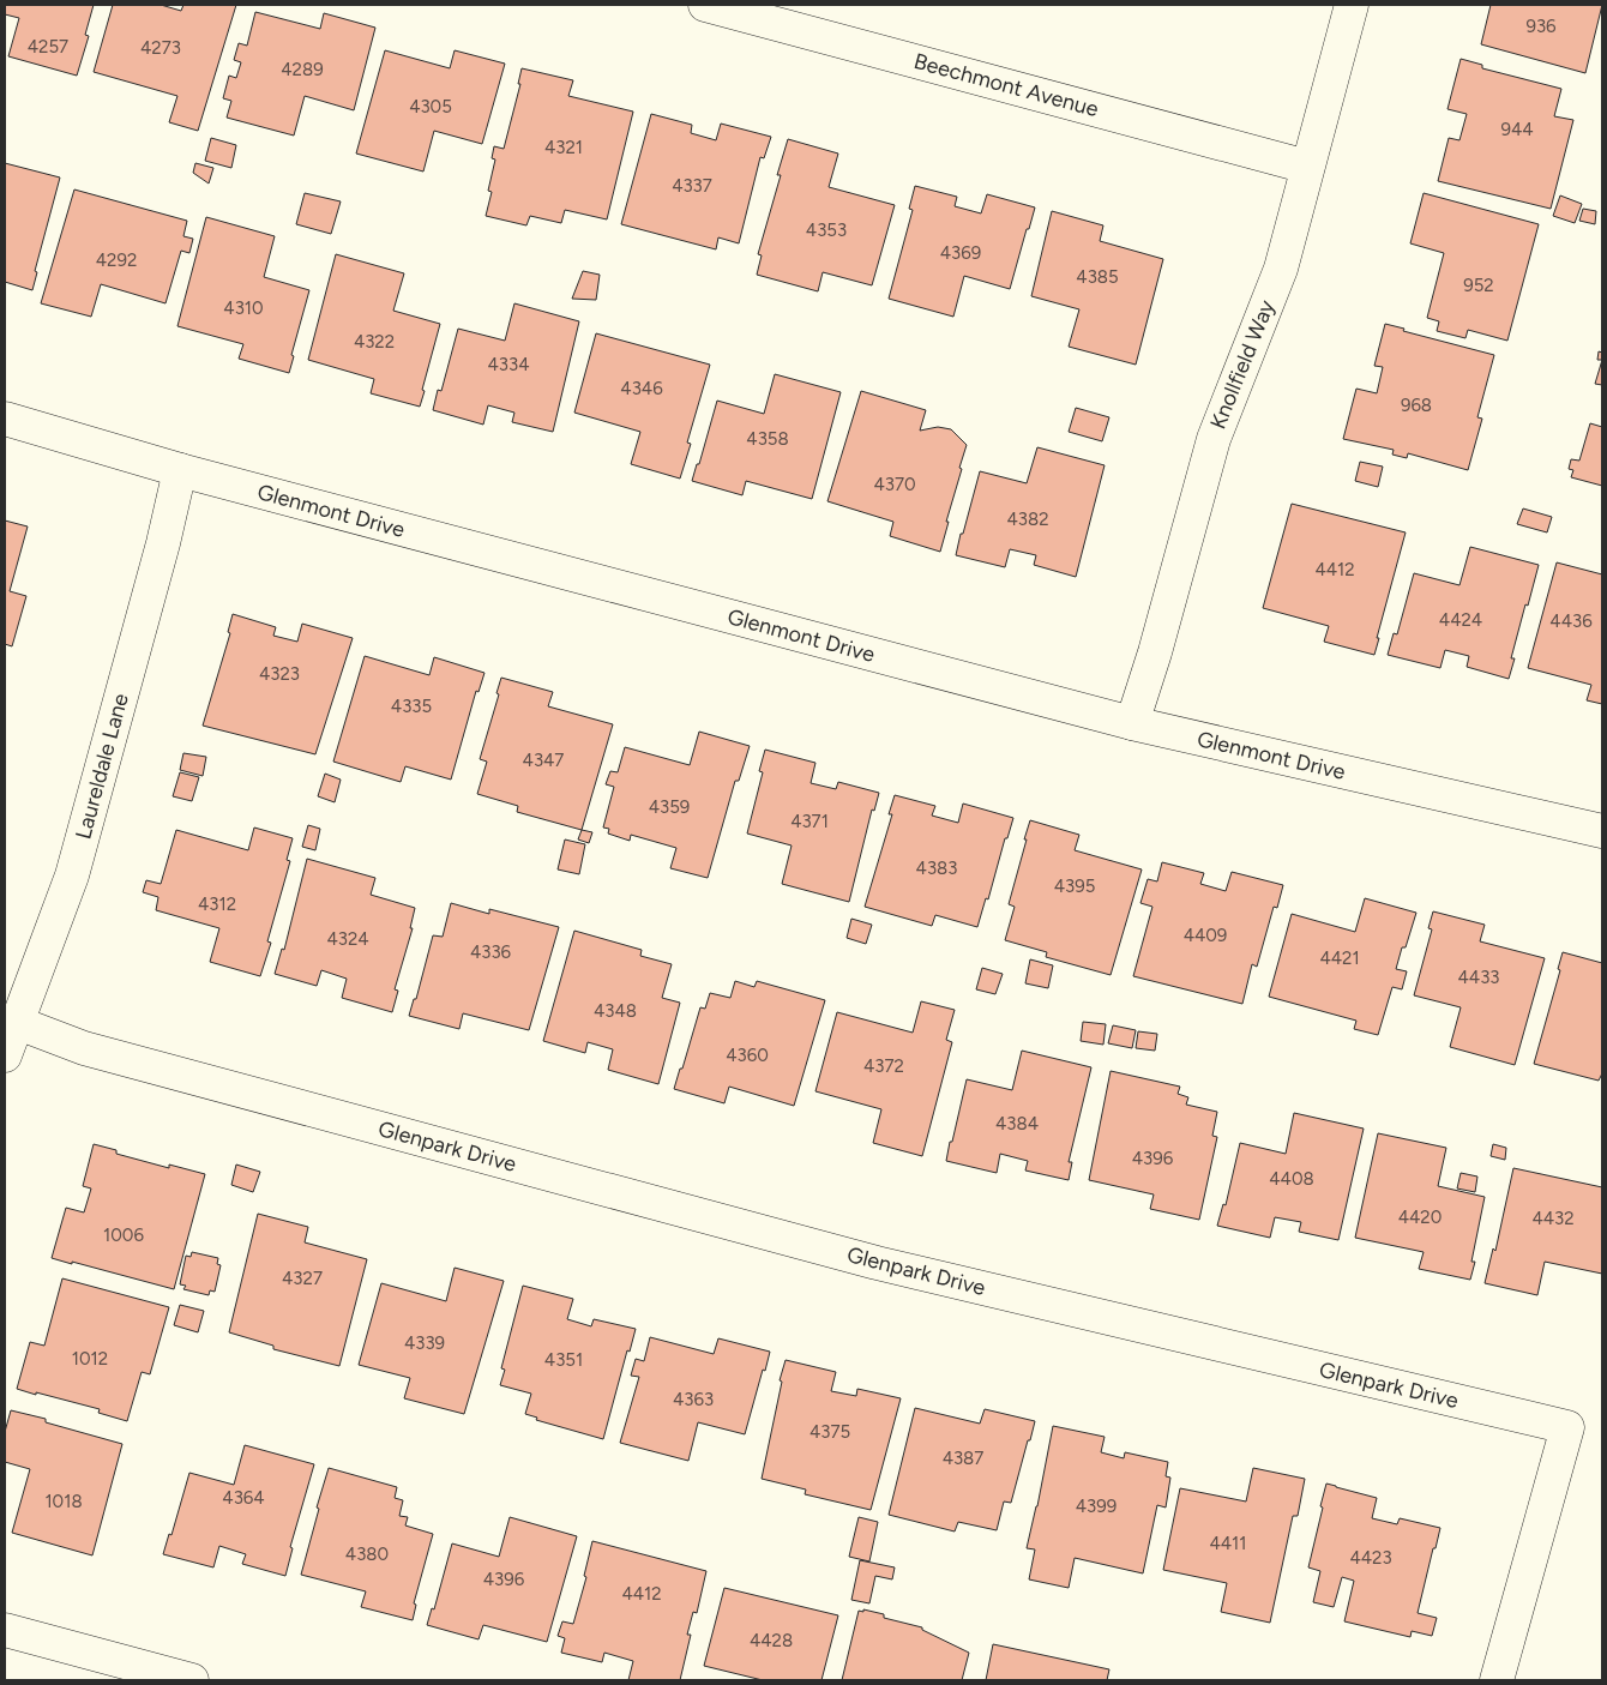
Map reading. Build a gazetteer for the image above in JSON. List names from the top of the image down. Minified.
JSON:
{"streets":{"street":["Beechmont Avenue","Knollfield Way","Glenmont Drive","Laureldale Lane","Glenpark Drive"]},"crossings":[["Beechmont Avenue","Knollfield Way"],["Knollfield Way","Glenmont Drive"],["Glenmont Drive","Laureldale Lane"],["Laureldale Lane","Glenpark Drive"]],"house_numbers":["936","4257","4273","4289","4305","944","4321","4337","4353","4369","4292","4385","952","4310","4322","4334","4346","968","4358","4370","4382","4412","4424","4436","4323","4335","4347","4359","4371","4383","4395","4312","4409","4324","4336","4421","4433","4348","4360","4372","4384","4396","4408","4420","4432","1006","4327","4339","1012","4351","4363","4375","4387","4364","1018","4399","4411","4380","4423","4396","4412","4428"]}
